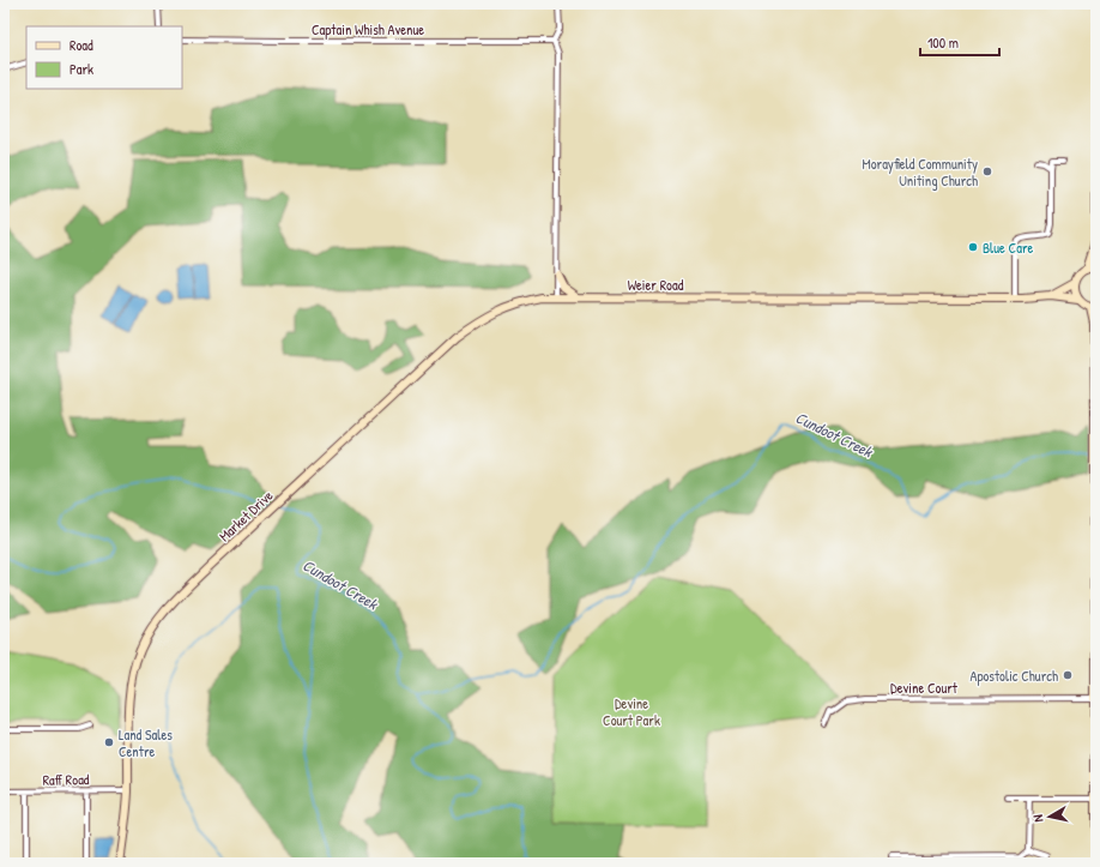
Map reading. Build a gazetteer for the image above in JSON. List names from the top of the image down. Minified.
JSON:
{"streets":{"street":["Captain Whish Avenue","Weier Road","Market Drive","Devine Court","Raff Road"]},"crossings":[["Weier Road","Market Drive"],["Market Drive","Raff Road"]],"water":["Cundoot Creek"],"parks":["Devine Court Park"],"places":["Morayfield Community Uniting Church","Blue Care","Apostolic Church","Land Sales Centre"],"legend":["Road","Park"],"scale_bar":"100 m","north":"left"}
